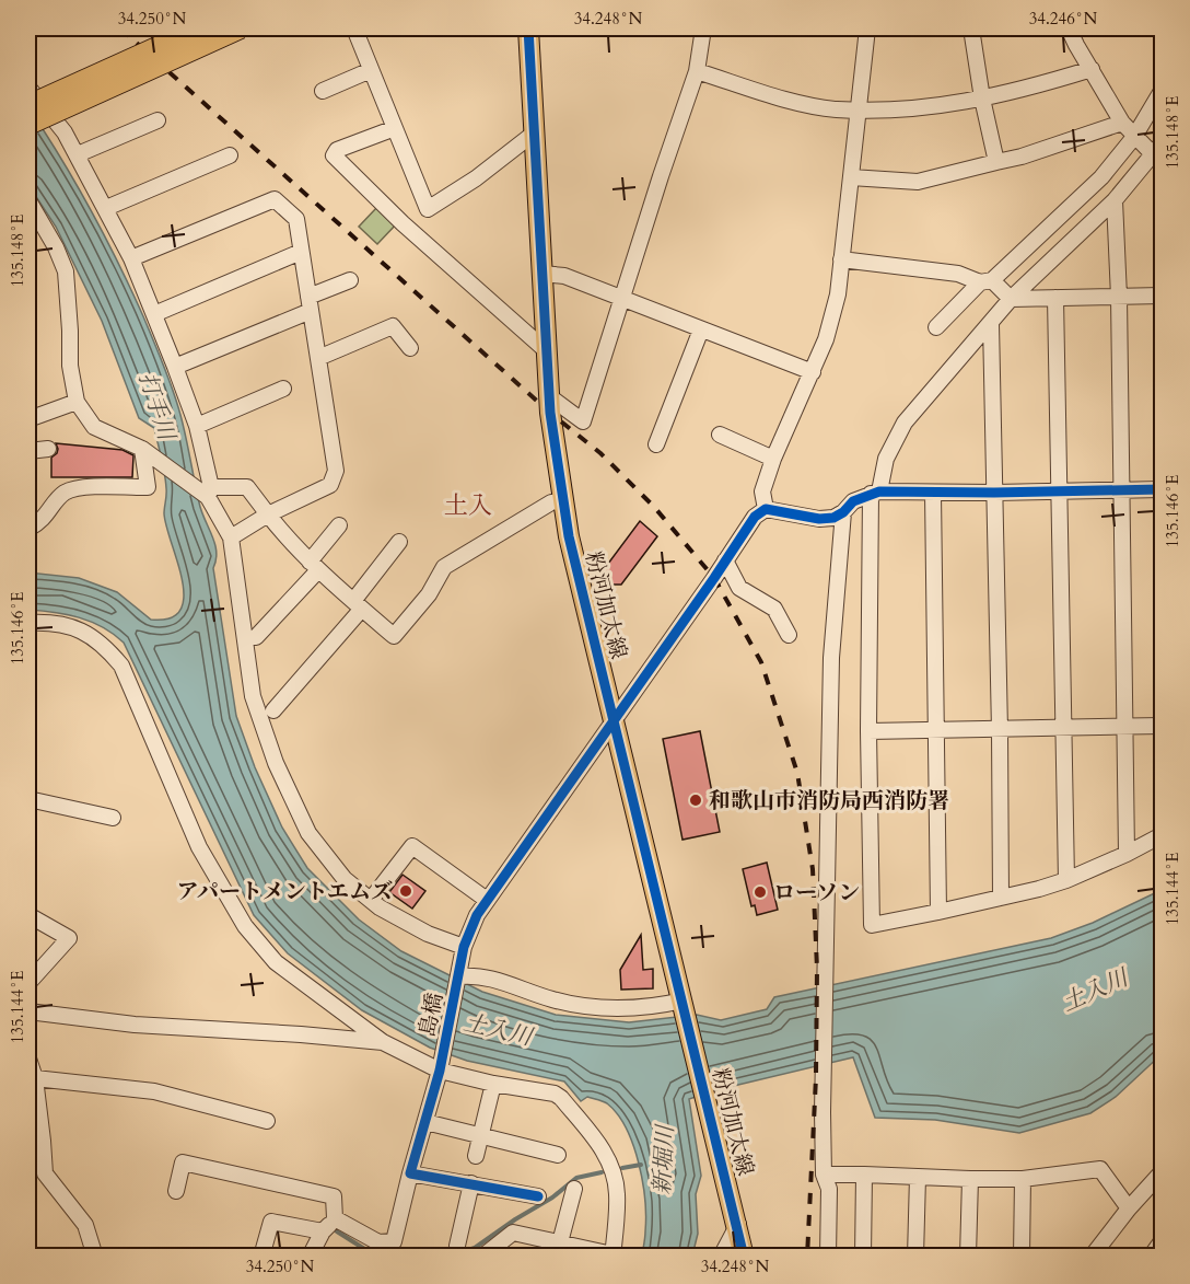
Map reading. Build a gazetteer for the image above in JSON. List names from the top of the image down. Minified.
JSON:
{"streets":{"main road":["粉河加太線"],"street":["島橋"]},"crossings":[["粉河加太線","島橋"]],"districts":["土入"],"water":["打手川","土入川","新堀川"],"places":["和歌山市消防局西消防署","アパートメントエムズ","ローソン"],"coordinates":["34.250°N","34.248°N","34.246°N","135.148°E","135.146°E","135.144°E"]}
